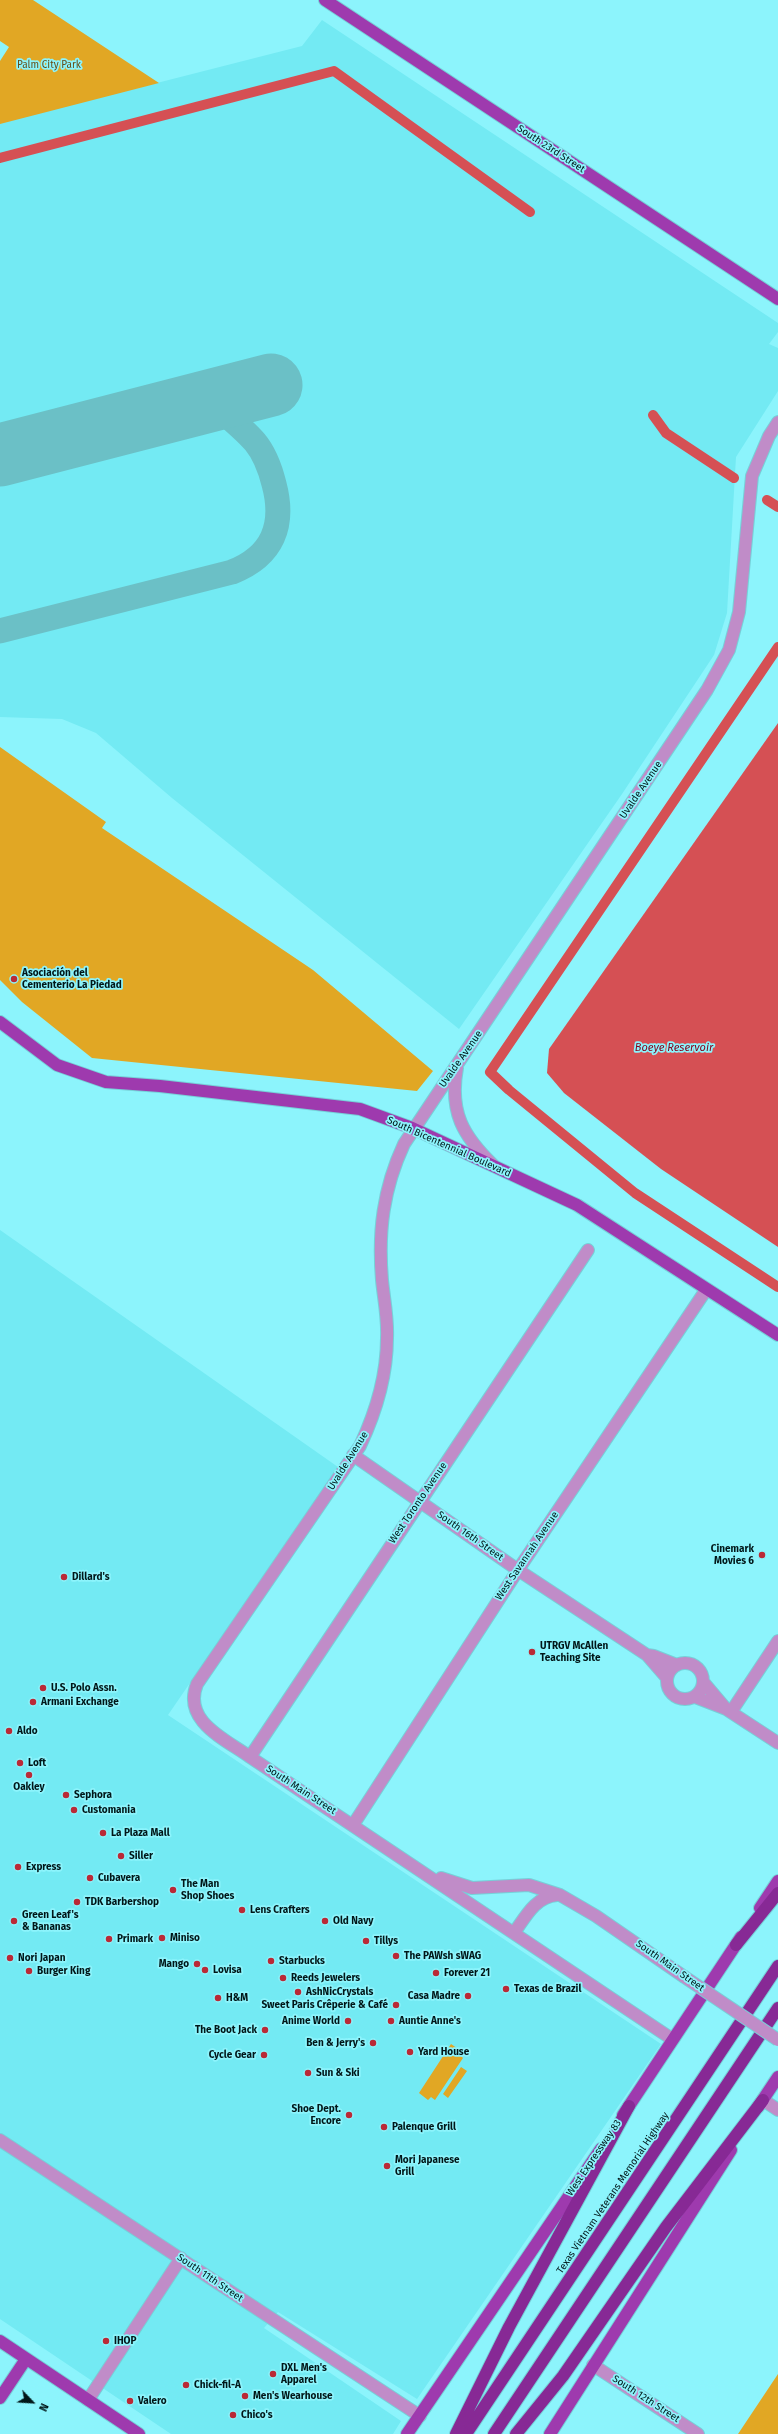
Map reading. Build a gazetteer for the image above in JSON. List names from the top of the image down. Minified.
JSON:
{"streets":{"highway":["Texas Vietnam Veterans Memorial Highway"],"main road":["South 23rd Street","South Bicentennial Boulevard","West Expressway 83"],"street":["Uvalde Avenue","West Toronto Avenue","South 16th Street","West Savannah Avenue","South Main Street","South 11th Street","South 12th Street"]},"crossings":[["Uvalde Avenue","South Bicentennial Boulevard"],["Uvalde Avenue","South 16th Street"],["Uvalde Avenue","South Main Street"],["South Bicentennial Boulevard","West Savannah Avenue"],["West Toronto Avenue","South 16th Street"],["West Toronto Avenue","South Main Street"],["South 16th Street","West Savannah Avenue"],["West Savannah Avenue","South Main Street"],["South Main Street","West Expressway 83"],["West Expressway 83","South 11th Street"]],"water":["Boeye Reservoir"],"parks":["Palm City Park"],"places":["Asociación del Cementerio La Piedad","Cinemark Movies 6","Dillard's","UTRGV McAllen Teaching Site","U.S. Polo Assn.","Armani Exchange","Aldo","Loft","Oakley","Sephora","Customania","La Plaza Mall","Siller","Express","Cubavera","The Man Shop Shoes","TDK Barbershop","Lens Crafters","Green Leaf's & Bananas","Old Navy","Miniso","Primark","Tillys","The PAWsh sWAG","Nori Japan","Starbucks","Mango","Lovisa","Burger King","Forever 21","Reeds Jewelers","Texas de Brazil","AshNicCrystals","Casa Madre","H&M","Sweet Paris Crêperie & Café","Anime World","Auntie Anne's","The Boot Jack","Ben & Jerry's","Yard House","Cycle Gear","Sun & Ski","Shoe Dept. Encore","Palenque Grill","Mori Japanese Grill","IHOP","DXL Men's Apparel","Chick-fil-A","Men's Wearhouse","Valero","Chico's"],"north":"bottom right"}
